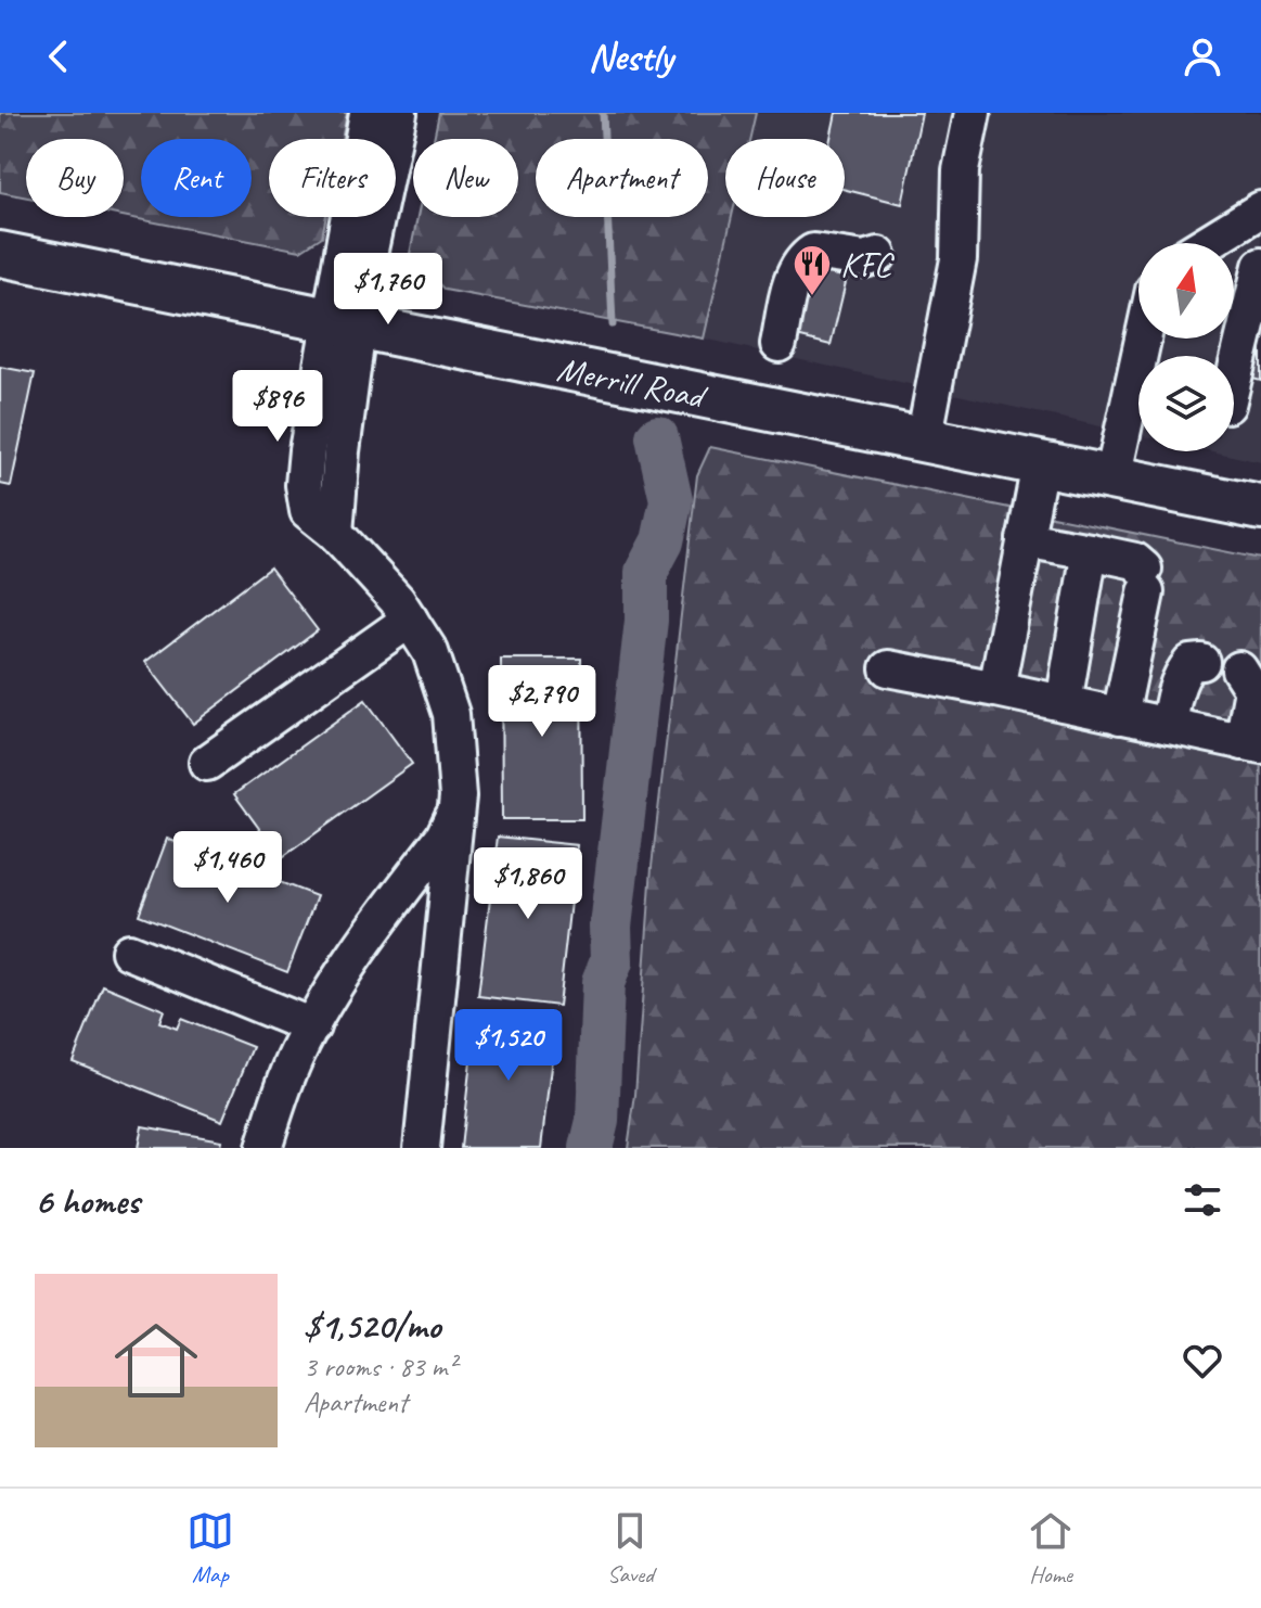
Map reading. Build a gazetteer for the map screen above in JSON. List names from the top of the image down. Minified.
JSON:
{"streets":{"main road":["Merrill Road"]},"places":{"restaurant":["KFC"]},"north":"top","page":{"header":"Nestly","chip":["Buy","Rent","Filters","New","Apartment","House"],"price":["$1,760","$896","$2,790","$1,460","$1,860","$1,520"],"heading":"6 homes","list":[{"name":"$1,520/mo","note":"3 rooms · 83 m² · Apartment"}],"tabs":["Map","Saved","Home"]}}
